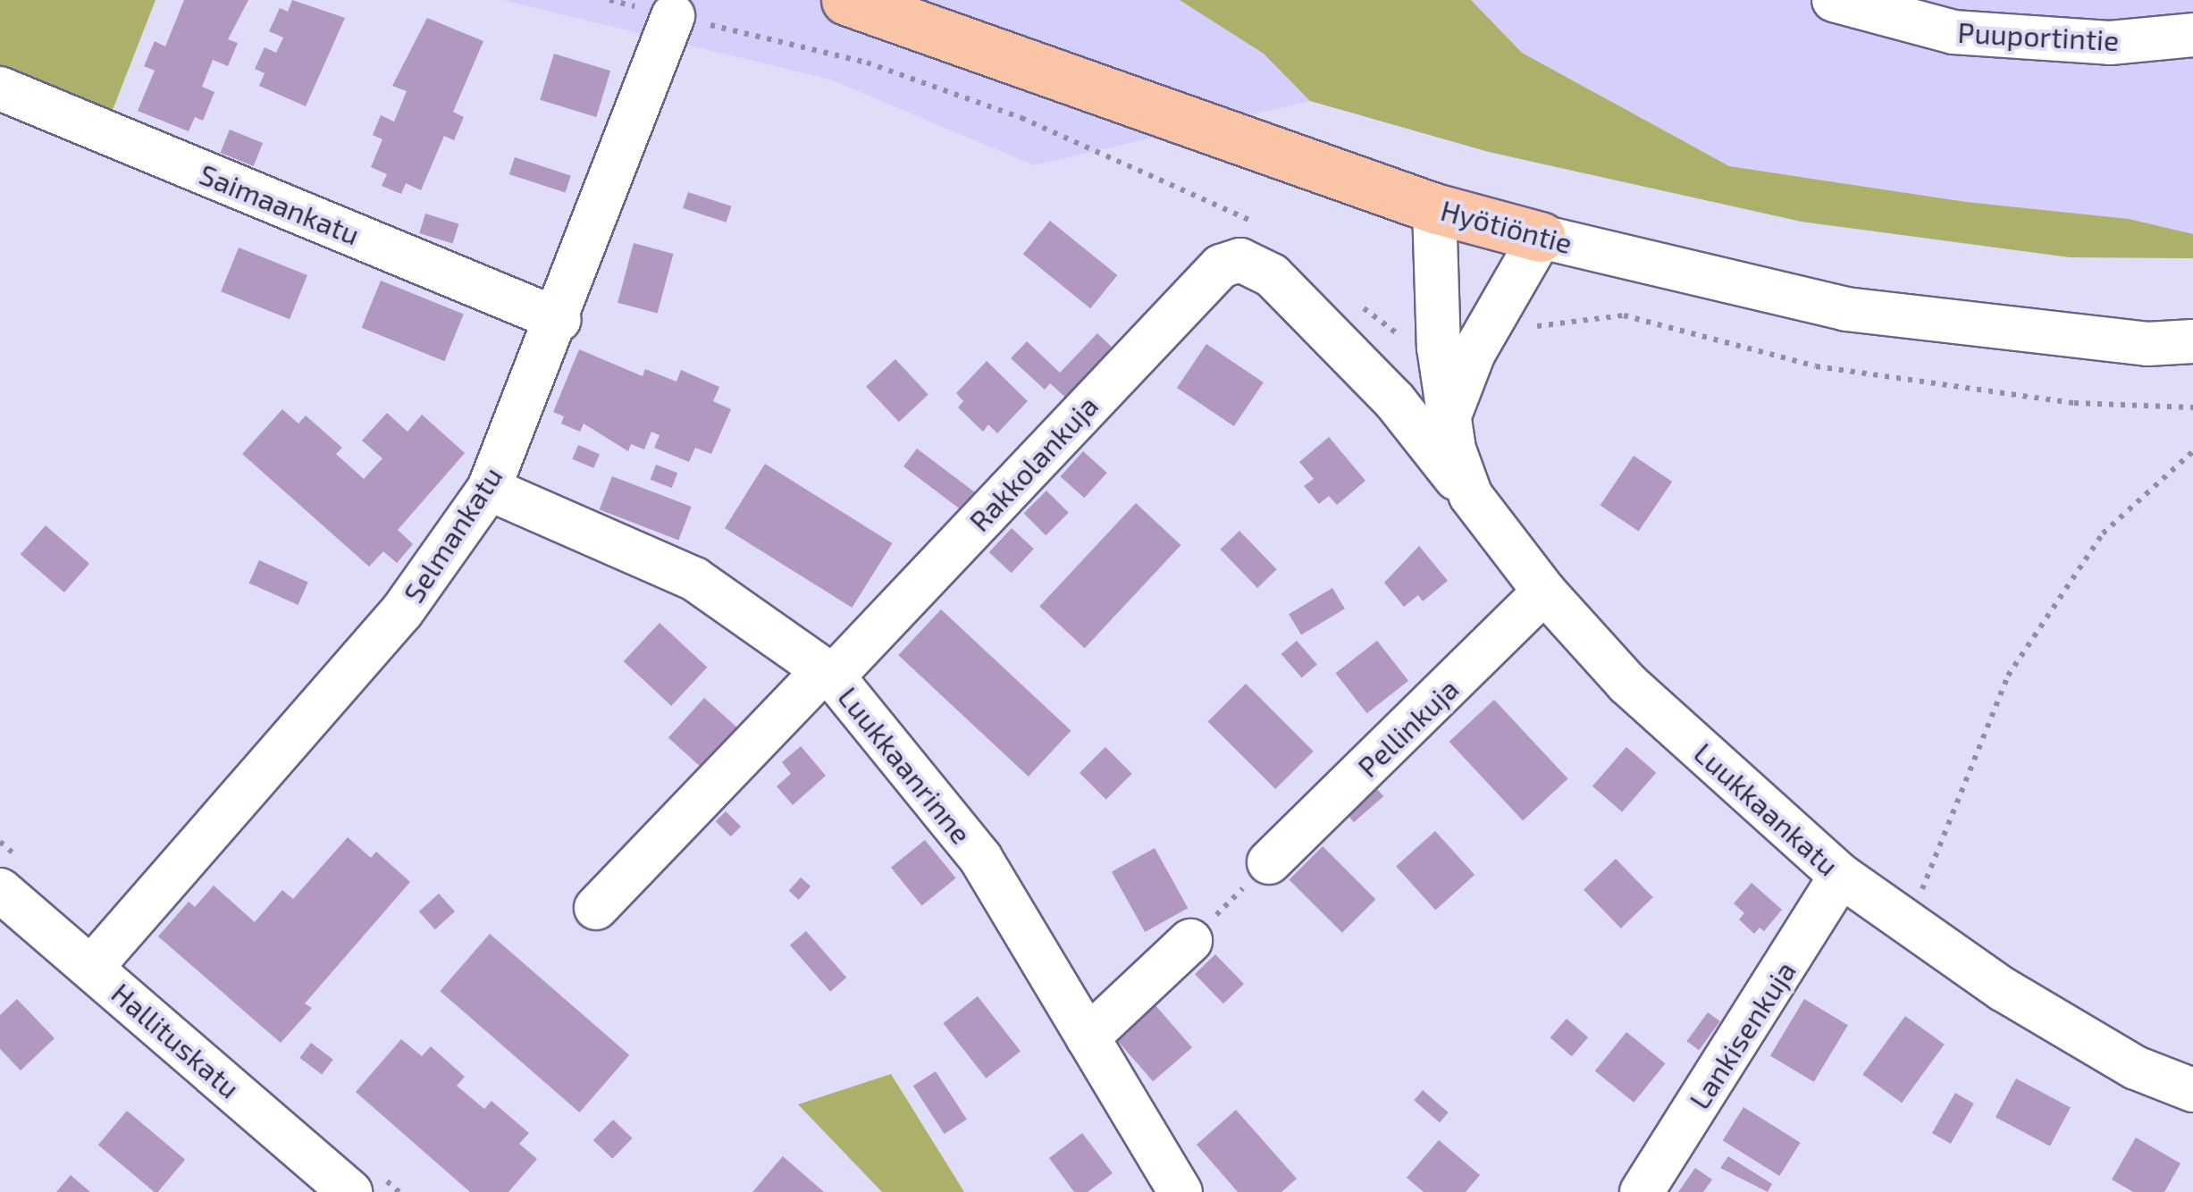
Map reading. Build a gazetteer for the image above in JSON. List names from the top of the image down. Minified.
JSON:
{"streets":{"main road":["Hyötiöntie"],"street":["Puuportintie","Saimaankatu","Rakkolankuja","Selmankatu","Pellinkuja","Luukkaanrinne","Luukkaankatu","Lankisenkuja","Hallituskatu"]},"crossings":[["Saimaankatu","Selmankatu"],["Hyötiöntie","Luukkaankatu"],["Rakkolankuja","Luukkaanrinne"],["Selmankatu","Luukkaanrinne"],["Selmankatu","Hallituskatu"],["Pellinkuja","Luukkaankatu"],["Luukkaankatu","Lankisenkuja"]]}
